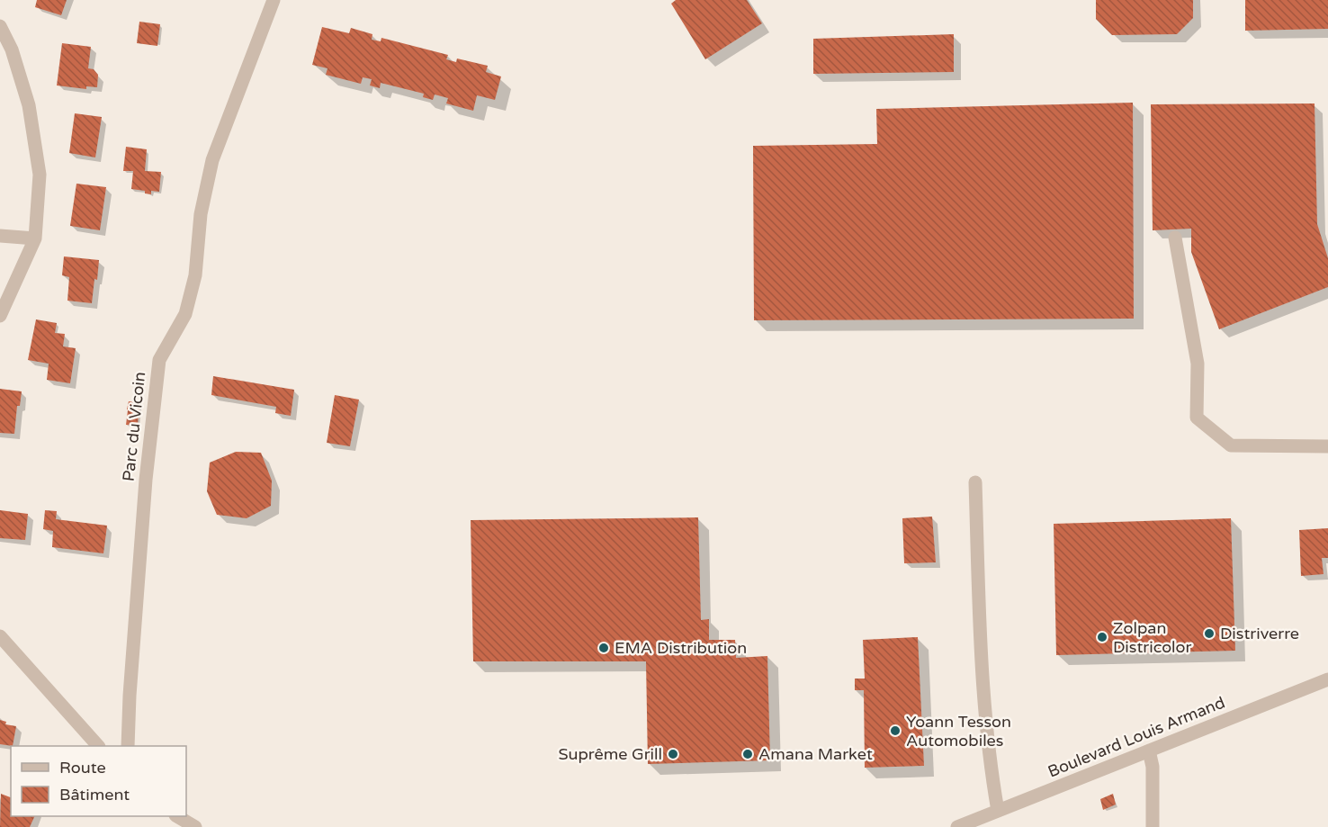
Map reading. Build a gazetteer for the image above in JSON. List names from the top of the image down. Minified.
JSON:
{"streets":{"street":["Parc du Vicoin","Boulevard Louis Armand"]},"places":["Distriverre","Zolpan Districolor","EMA Distribution","Yoann Tesson Automobiles","Suprême Grill","Amana Market"],"legend":["Route","Bâtiment"]}
